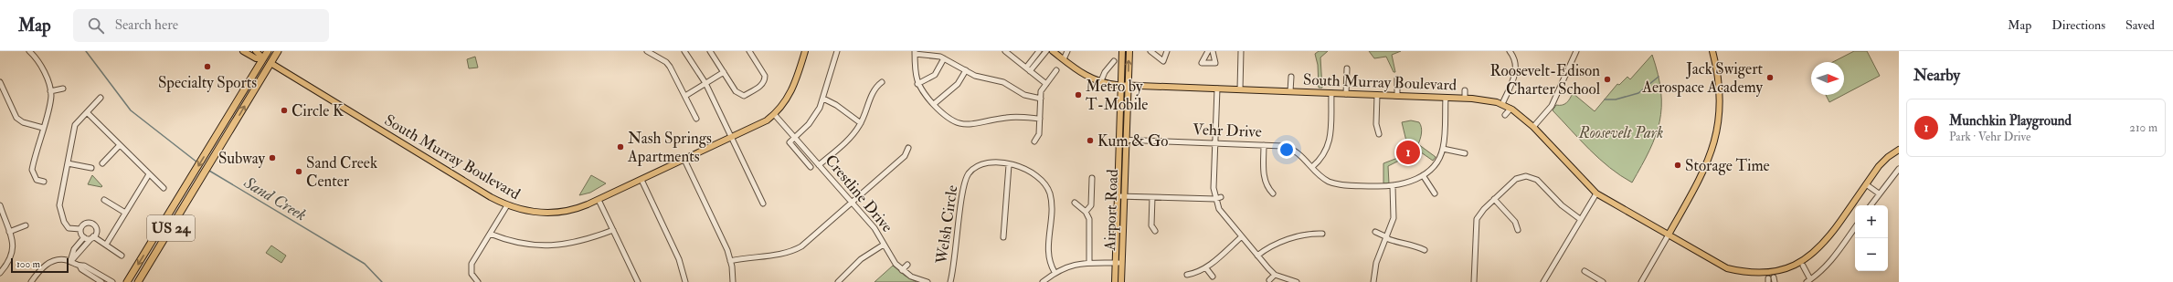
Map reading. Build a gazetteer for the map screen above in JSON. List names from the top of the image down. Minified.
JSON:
{"streets":{"highway":["US 24"],"main road":["South Murray Boulevard","Airport Road"],"street":["Vehr Drive","Crestline Drive","Welsh Circle"]},"crossings":[["South Murray Boulevard","Vehr Drive"],["South Murray Boulevard","Crestline Drive"],["South Murray Boulevard","Airport Road"],["South Murray Boulevard","US 24"],["Vehr Drive","Airport Road"]],"water":["Sand Creek"],"parks":["Roosevelt Park"],"places":["Specialty Sports","Jack Swigert Aerospace Academy","Roosevelt-Edison Charter School","Metro by T-Mobile","Circle K","Kum & Go","Nash Springs Apartments","Subway","Storage Time","Sand Creek Center"],"scale_bar":"100 m","north":"right","page":{"header":"Map","search":"Search here","nav":["Map","Directions","Saved"],"heading":"Nearby","list":[{"mark":"1","name":"Munchkin Playground","note":"Park · Vehr Drive","value":"210 m"}],"pins":"1","map_buttons":["+","−"],"scale":"100 m"}}
